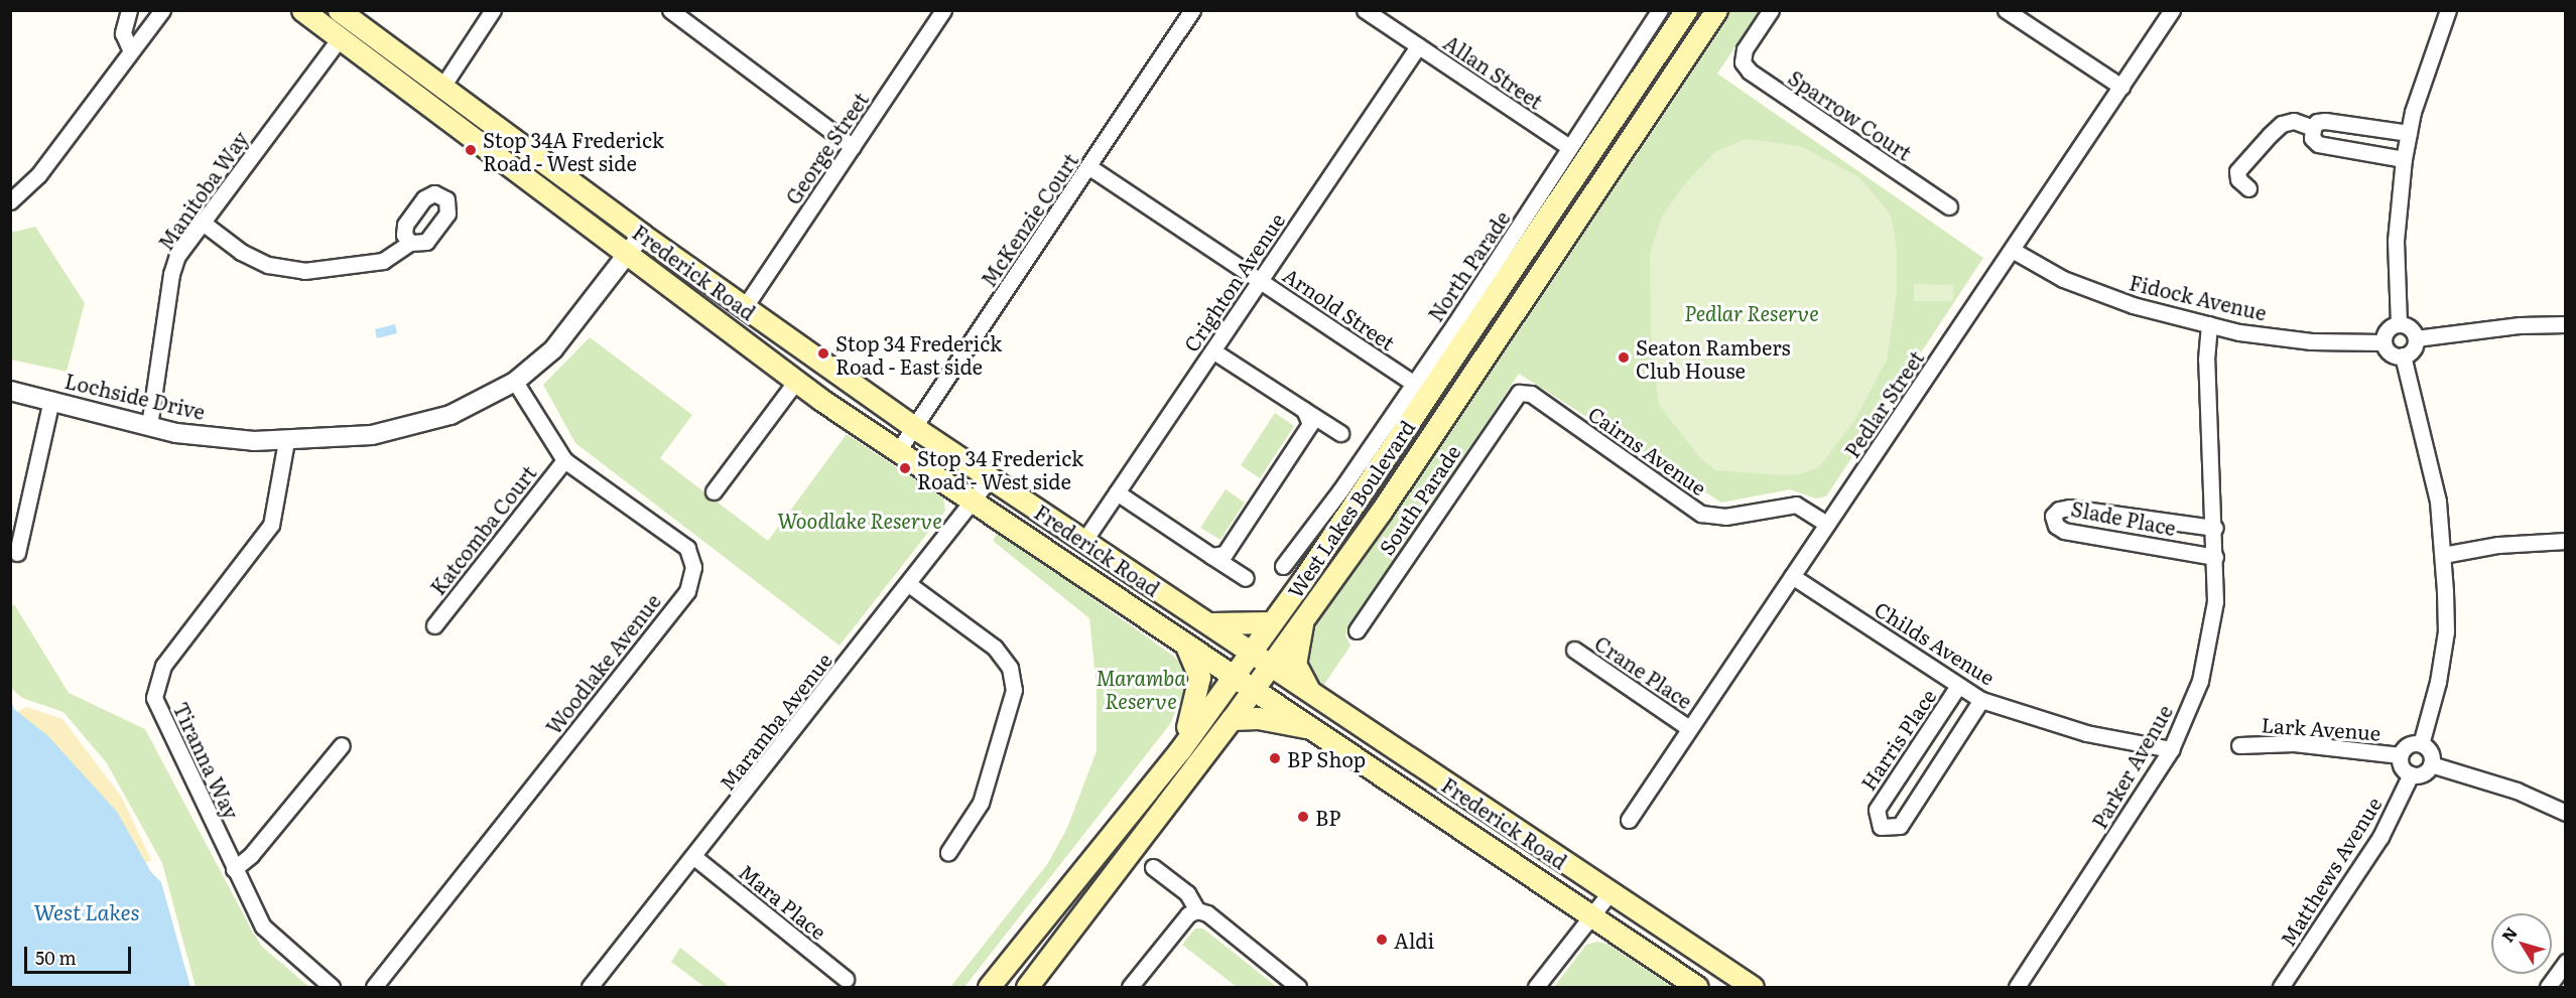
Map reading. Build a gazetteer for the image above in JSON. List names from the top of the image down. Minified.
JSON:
{"streets":{"main road":["Frederick Road","West Lakes Boulevard"],"street":["Allan Street","Sparrow Court","George Street","Manitoba Way","McKenzie Court","North Parade","Crighton Avenue","Fidock Avenue","Arnold Street","Lochside Drive","Pedlar Street","Cairns Avenue","South Parade","Slade Place","Katcomba Court","Childs Avenue","Woodlake Avenue","Crane Place","Maramba Avenue","Lark Avenue","Harris Place","Tiranna Way","Parker Avenue","Matthews Avenue","Mara Place"]},"crossings":[["Allan Street","North Parade"],["Allan Street","Crighton Avenue"],["George Street","Frederick Road"],["Manitoba Way","Frederick Road"],["Manitoba Way","Lochside Drive"],["McKenzie Court","Frederick Road"],["McKenzie Court","Arnold Street"],["North Parade","Arnold Street"],["Frederick Road","Crighton Avenue"],["Frederick Road","Lochside Drive"],["Frederick Road","West Lakes Boulevard"],["Frederick Road","Maramba Avenue"],["Crighton Avenue","Arnold Street"],["Fidock Avenue","Pedlar Street"],["Fidock Avenue","Parker Avenue"],["Lochside Drive","Woodlake Avenue"],["Lochside Drive","Tiranna Way"],["Pedlar Street","Cairns Avenue"],["Pedlar Street","Childs Avenue"],["Pedlar Street","Crane Place"],["Cairns Avenue","South Parade"],["Slade Place","Parker Avenue"],["Katcomba Court","Woodlake Avenue"],["Childs Avenue","Harris Place"],["Childs Avenue","Parker Avenue"],["Maramba Avenue","Mara Place"],["Lark Avenue","Matthews Avenue"]],"water":["West Lakes"],"parks":["Pedlar Reserve","Woodlake Reserve","Maramba Reserve"],"places":["Stop 34A Frederick Road - West side","Stop 34 Frederick Road - East side","Seaton Rambers Club House","Stop 34 Frederick Road - West side","BP Shop","BP","Aldi"],"scale_bar":"50 m","north":"top left"}
